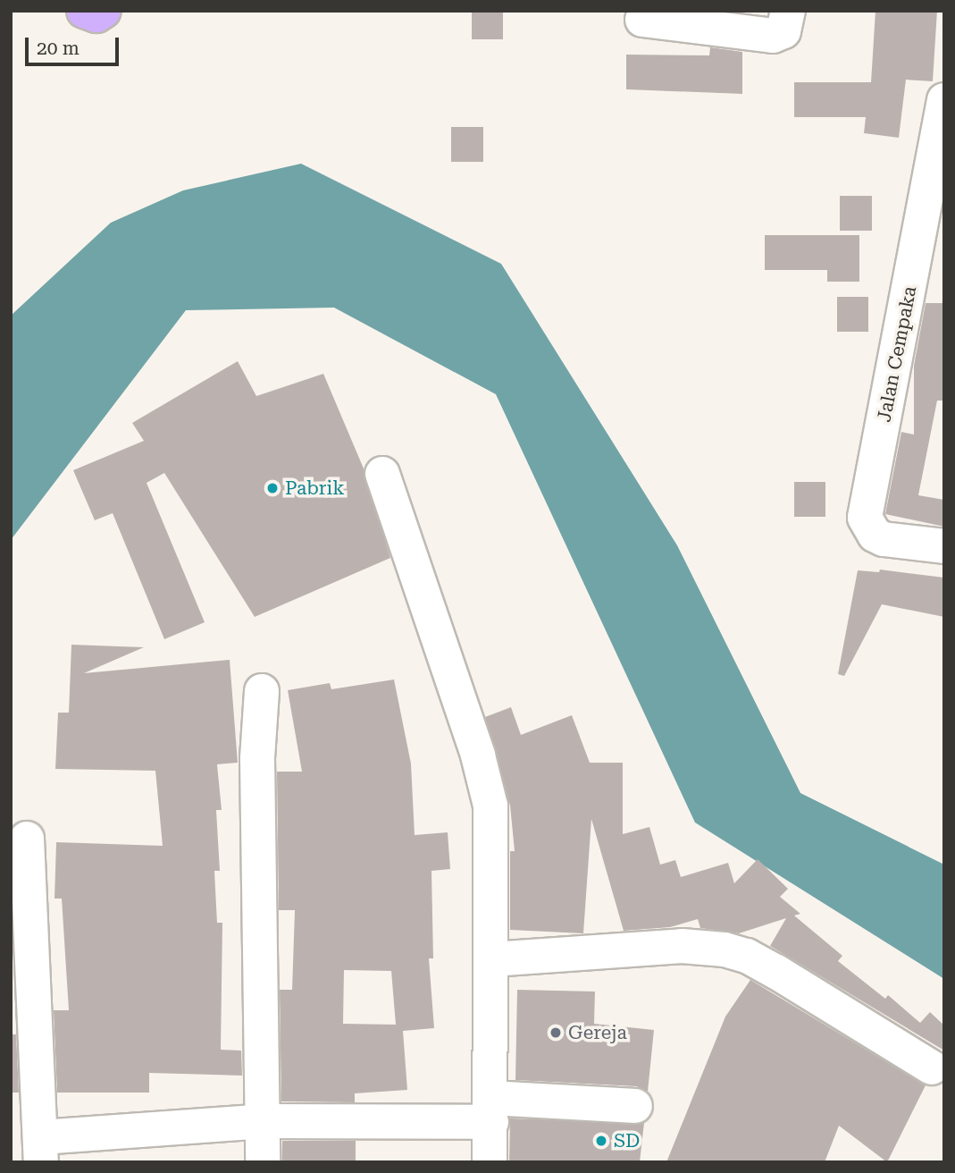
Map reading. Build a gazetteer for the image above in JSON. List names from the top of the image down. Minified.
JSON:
{"streets":{"street":["Jalan Cempaka"]},"places":["Pabrik","Gereja","SD"],"scale_bar":"20 m"}
